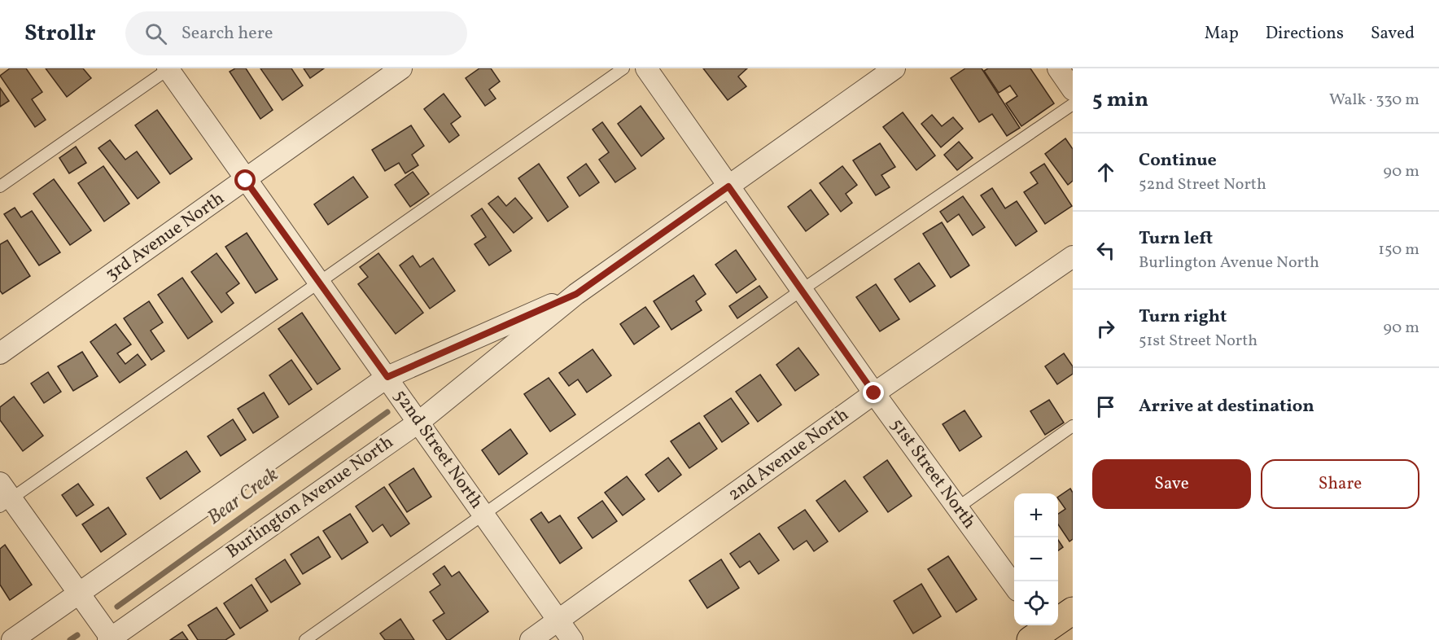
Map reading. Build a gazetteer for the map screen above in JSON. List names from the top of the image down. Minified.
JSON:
{"streets":{"street":["3rd Avenue North","52nd Street North","2nd Avenue North","51st Street North","Burlington Avenue North"]},"crossings":[["3rd Avenue North","52nd Street North"],["52nd Street North","2nd Avenue North"],["52nd Street North","Burlington Avenue North"],["2nd Avenue North","51st Street North"],["51st Street North","Burlington Avenue North"]],"water":["Bear Creek"],"page":{"header":"Strollr","search":"Search here","nav":["Map","Directions","Saved"],"heading":["5 min","Walk · 330 m"],"list":[["Continue","52nd Street North","90 m"],["Turn left","Burlington Avenue North","150 m"],["Turn right","51st Street North","90 m"],"Arrive at destination"],"buttons":["Save","Share"],"map_buttons":["+","−"]}}
